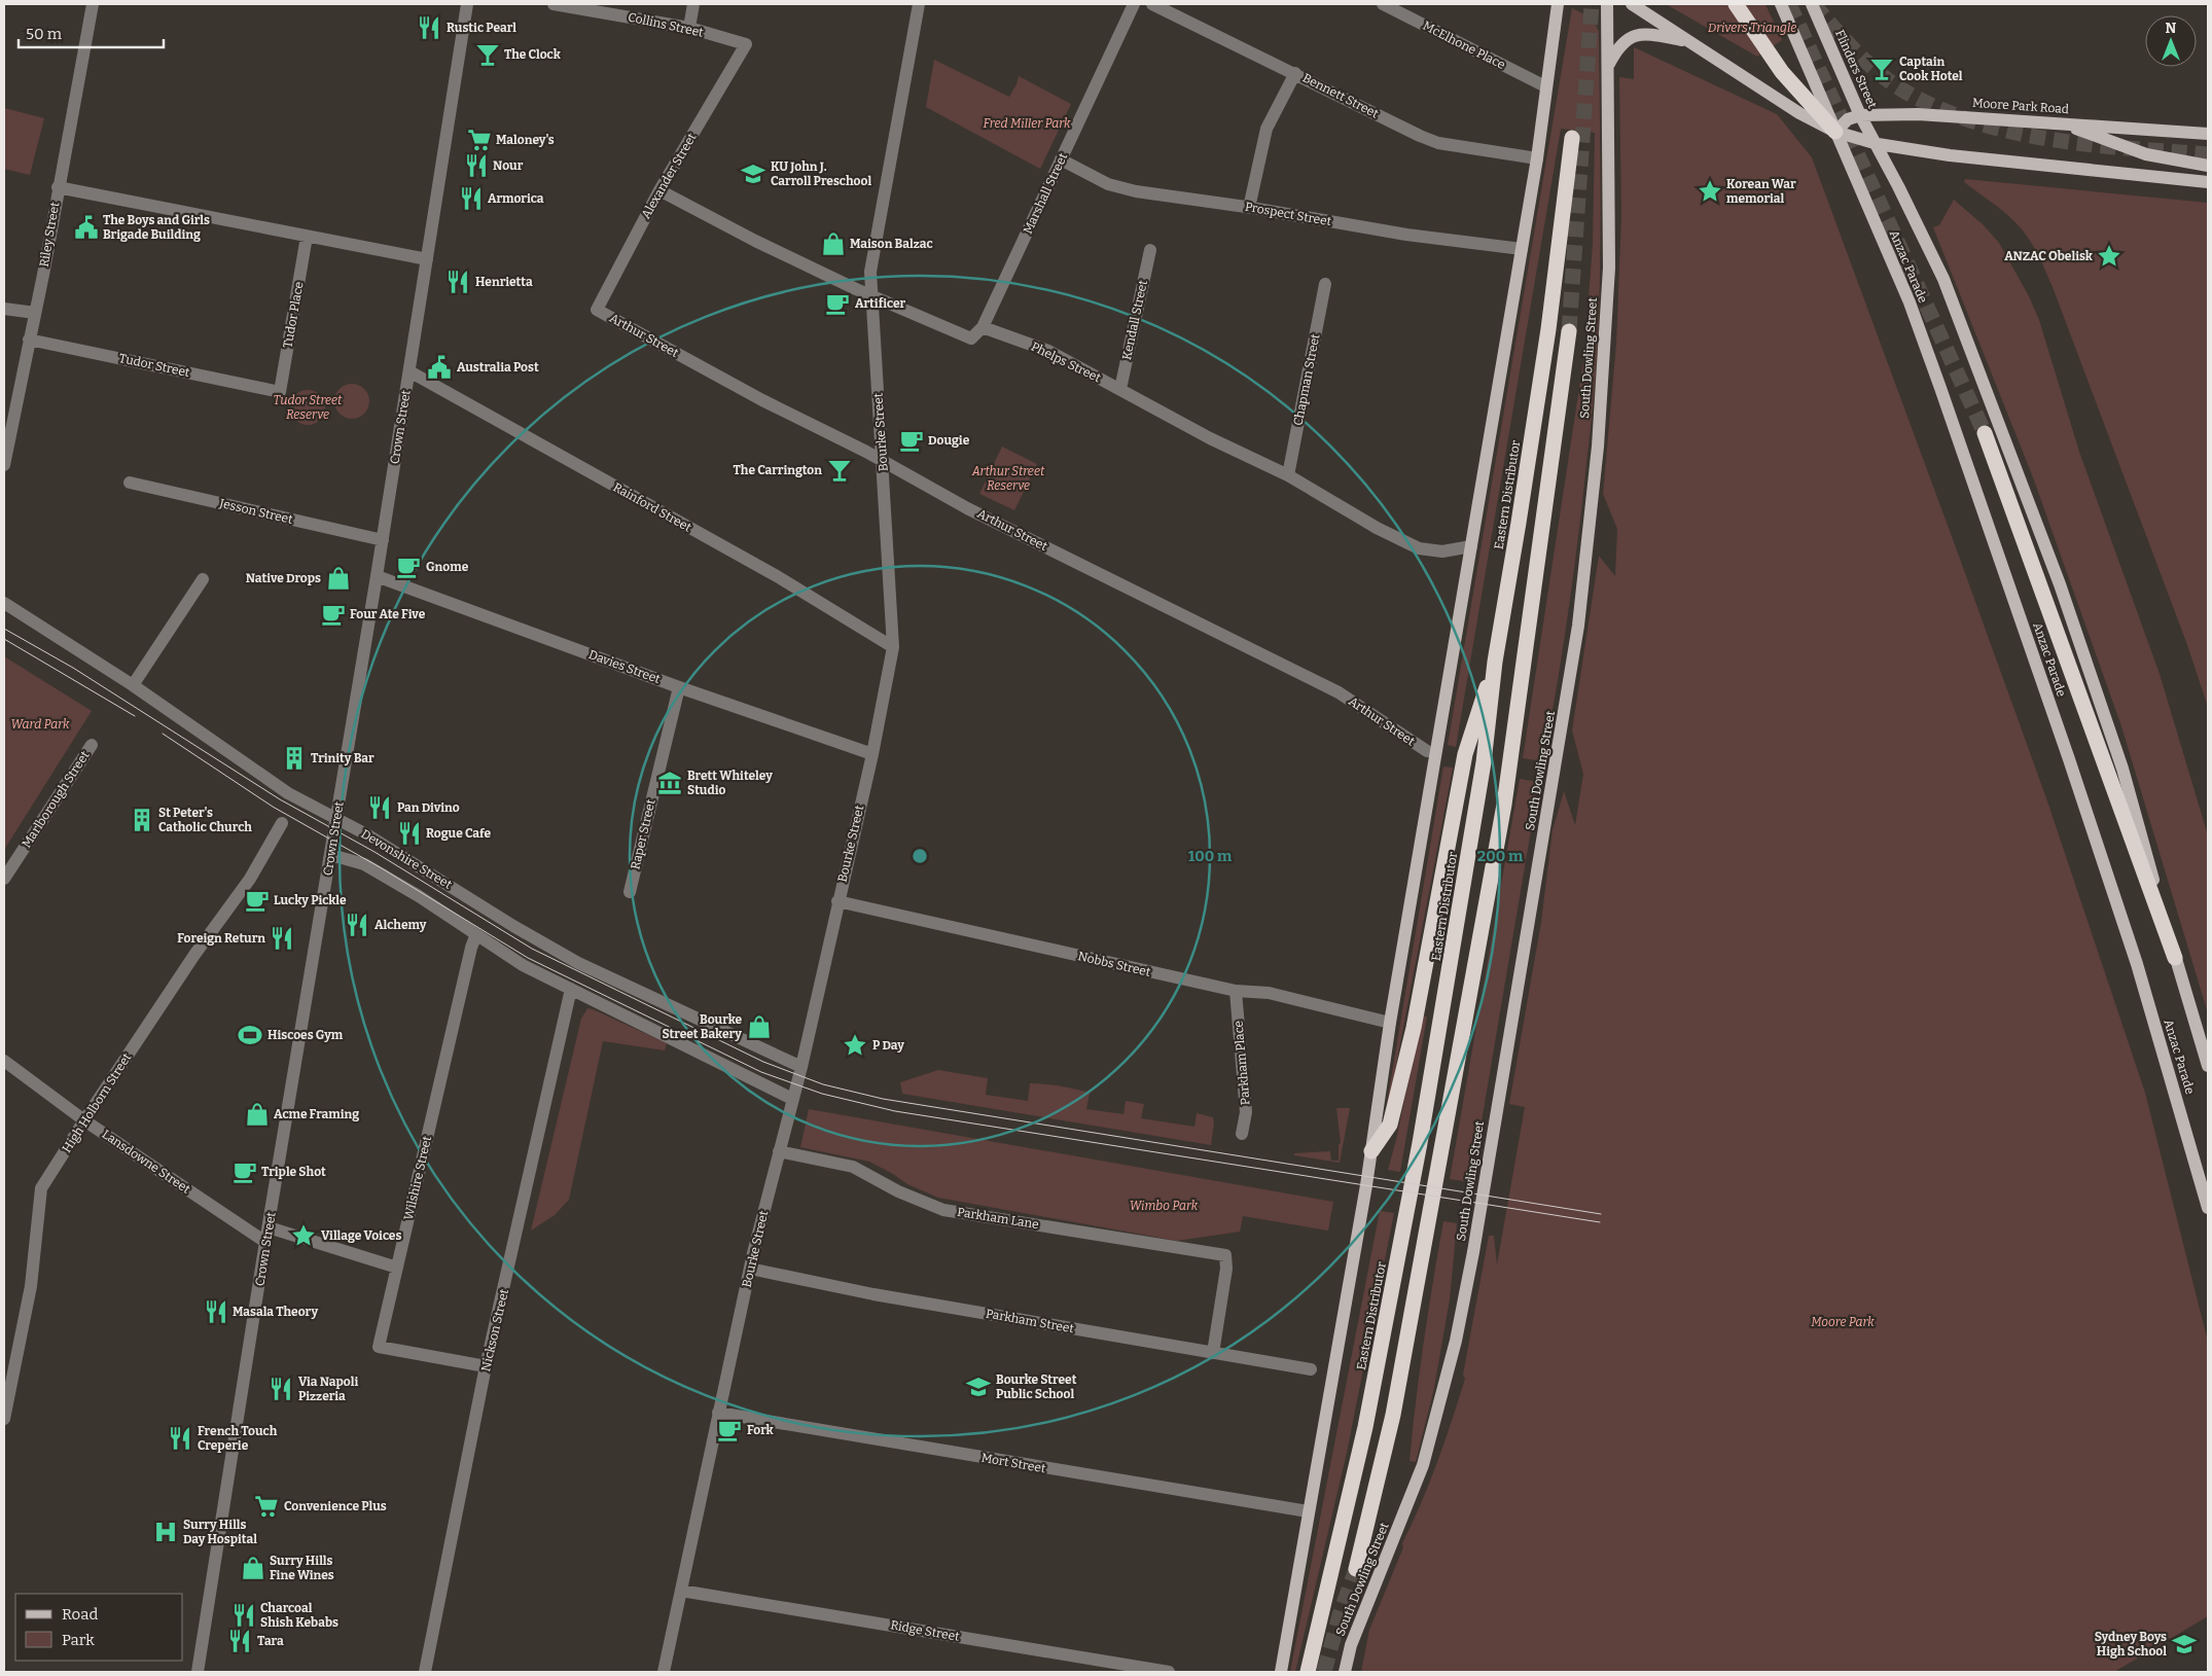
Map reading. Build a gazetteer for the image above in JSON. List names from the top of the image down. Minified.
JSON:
{"streets":{"highway":["Eastern Distributor"],"main road":["Flinders Street","Moore Park Road","Anzac Parade","South Dowling Street"],"street":["Collins Street","McElhone Place","Bennett Street","Alexander Street","Marshall Street","Prospect Street","Riley Street","Tudor Place","Kendall Street","Arthur Street","Phelps Street","Tudor Street","Chapman Street","Crown Street","Bourke Street","Rainford Street","Jesson Street","Davies Street","Marlborough Street","Raper Street","Devonshire Street","Nobbs Street","Parkham Place","High Holborn Street","Lansdowne Street","Wilshire Street","Parkham Lane","Parkham Street","Nickson Street","Mort Street","Ridge Street"]},"crossings":[["Collins Street","Alexander Street"],["Flinders Street","Moore Park Road"],["Flinders Street","Anzac Parade"],["Alexander Street","Arthur Street"],["Marshall Street","Prospect Street"],["Marshall Street","Phelps Street"],["Riley Street","Tudor Street"],["Tudor Place","Tudor Street"],["Kendall Street","Phelps Street"],["Arthur Street","Bourke Street"],["Phelps Street","Chapman Street"],["Crown Street","Rainford Street"],["Crown Street","Jesson Street"],["Crown Street","Davies Street"],["Crown Street","Devonshire Street"],["Crown Street","Lansdowne Street"],["Bourke Street","Rainford Street"],["Bourke Street","Davies Street"],["Bourke Street","Devonshire Street"],["Bourke Street","Nobbs Street"],["Bourke Street","Parkham Lane"],["Bourke Street","Parkham Street"],["Bourke Street","Mort Street"],["Bourke Street","Ridge Street"],["Davies Street","Raper Street"],["Devonshire Street","Wilshire Street"],["Devonshire Street","Nickson Street"],["Nobbs Street","Parkham Place"],["High Holborn Street","Lansdowne Street"],["Wilshire Street","Nickson Street"],["Parkham Lane","Parkham Street"]],"parks":["Drivers Triangle","Fred Miller Park","Tudor Street Reserve","Arthur Street Reserve","Ward Park","Wimbo Park","Moore Park"],"places":{"restaurant":["Rustic Pearl","Nour","Armorica","Henrietta","Pan Divino","Rogue Cafe","Alchemy","Foreign Return","Masala Theory","Via Napoli Pizzeria","French Touch Creperie","Charcoal Shish Kebabs","Tara"],"bar":["The Clock","Captain Cook Hotel","The Carrington"],"supermarket":["Maloney's","Convenience Plus"],"school or university":["KU John J. Carroll Preschool","Bourke Street Public School","Sydney Boys High School"],"place":["Korean War memorial","ANZAC Obelisk","P Day","Village Voices"],"public building":["The Boys and Girls Brigade Building","Australia Post"],"shop":["Maison Balzac","Native Drops","Bourke Street Bakery","Acme Framing","Surry Hills Fine Wines"],"cafe":["Artificer","Dougie","Gnome","Four Ate Five","Lucky Pickle","Triple Shot","Fork"],"building":["Trinity Bar","St Peter's Catholic Church"],"museum":["Brett Whiteley Studio"],"sports":["Hiscoes Gym"],"hospital":["Surry Hills Day Hospital"]},"legend":["Road","Park"],"scale_bar":"50 m","north":"top","rings":["100 m","200 m"]}
